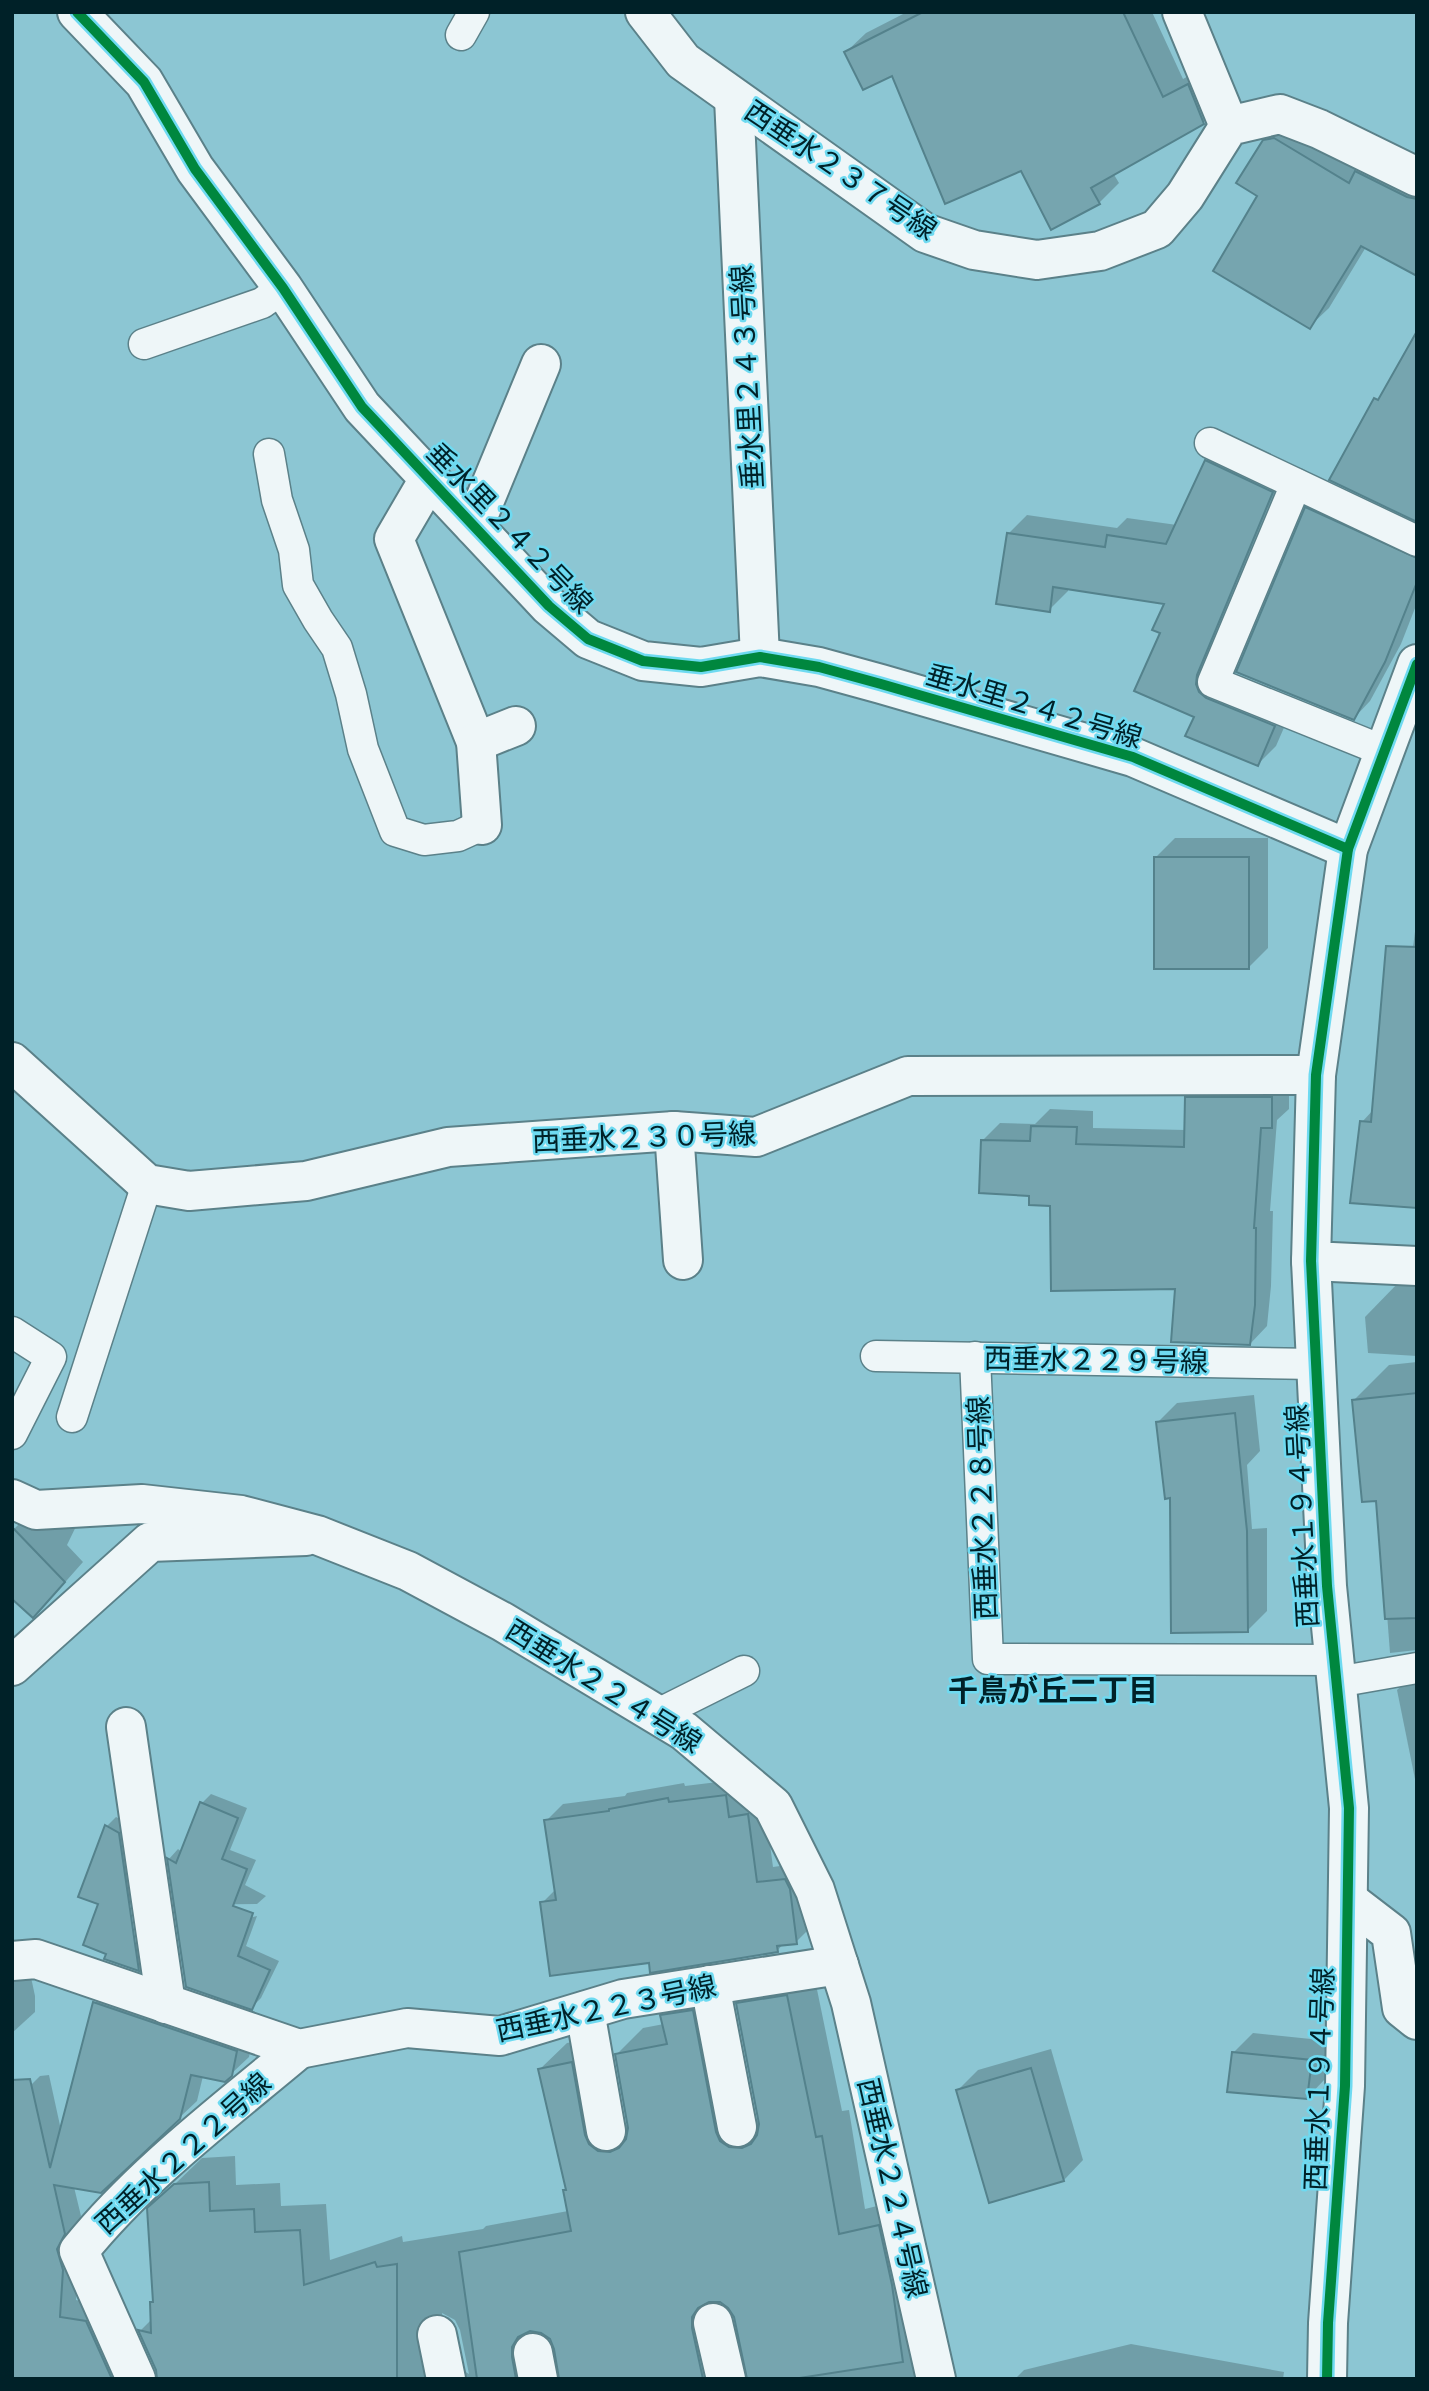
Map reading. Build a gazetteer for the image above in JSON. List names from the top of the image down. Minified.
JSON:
{"streets":{"street":["西垂水２３７号線","垂水里２４３号線","垂水里２４２号線","西垂水２３０号線","西垂水１９４号線","西垂水２２４号線","西垂水２２３号線","西垂水２２２号線"],"lane":["西垂水２２９号線","西垂水２２８号線"]},"crossings":[["西垂水２３７号線","垂水里２４３号線"],["垂水里２４３号線","垂水里２４２号線"],["垂水里２４２号線","西垂水１９４号線"],["西垂水２３０号線","西垂水１９４号線"],["西垂水２２９号線","西垂水２２８号線"],["西垂水２２９号線","西垂水１９４号線"],["西垂水２２８号線","西垂水１９４号線"],["西垂水２２４号線","西垂水２２３号線"],["西垂水２２３号線","西垂水２２２号線"]],"districts":["千鳥が丘二丁目"]}
